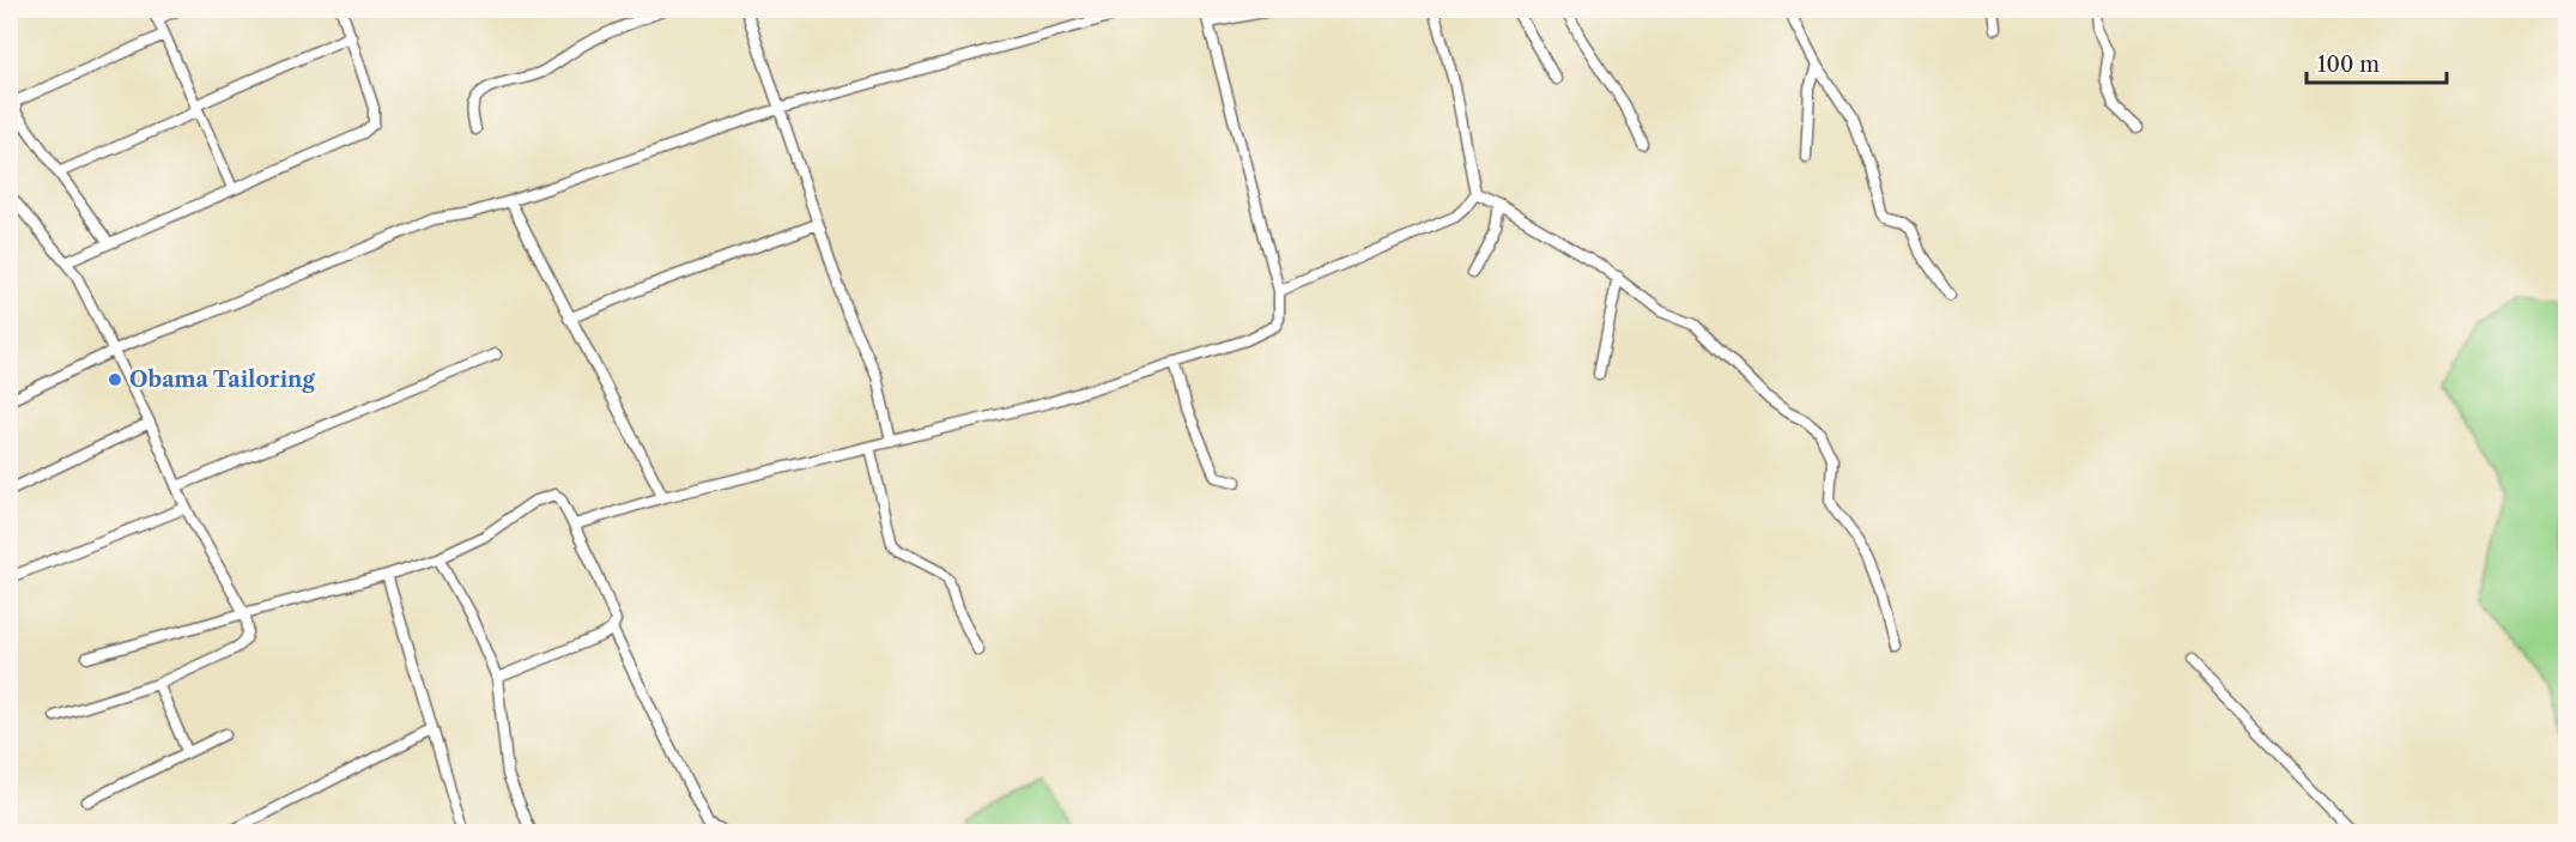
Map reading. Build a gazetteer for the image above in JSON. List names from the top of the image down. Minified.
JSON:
{"places":["Obama Tailoring"],"scale_bar":"100 m"}
